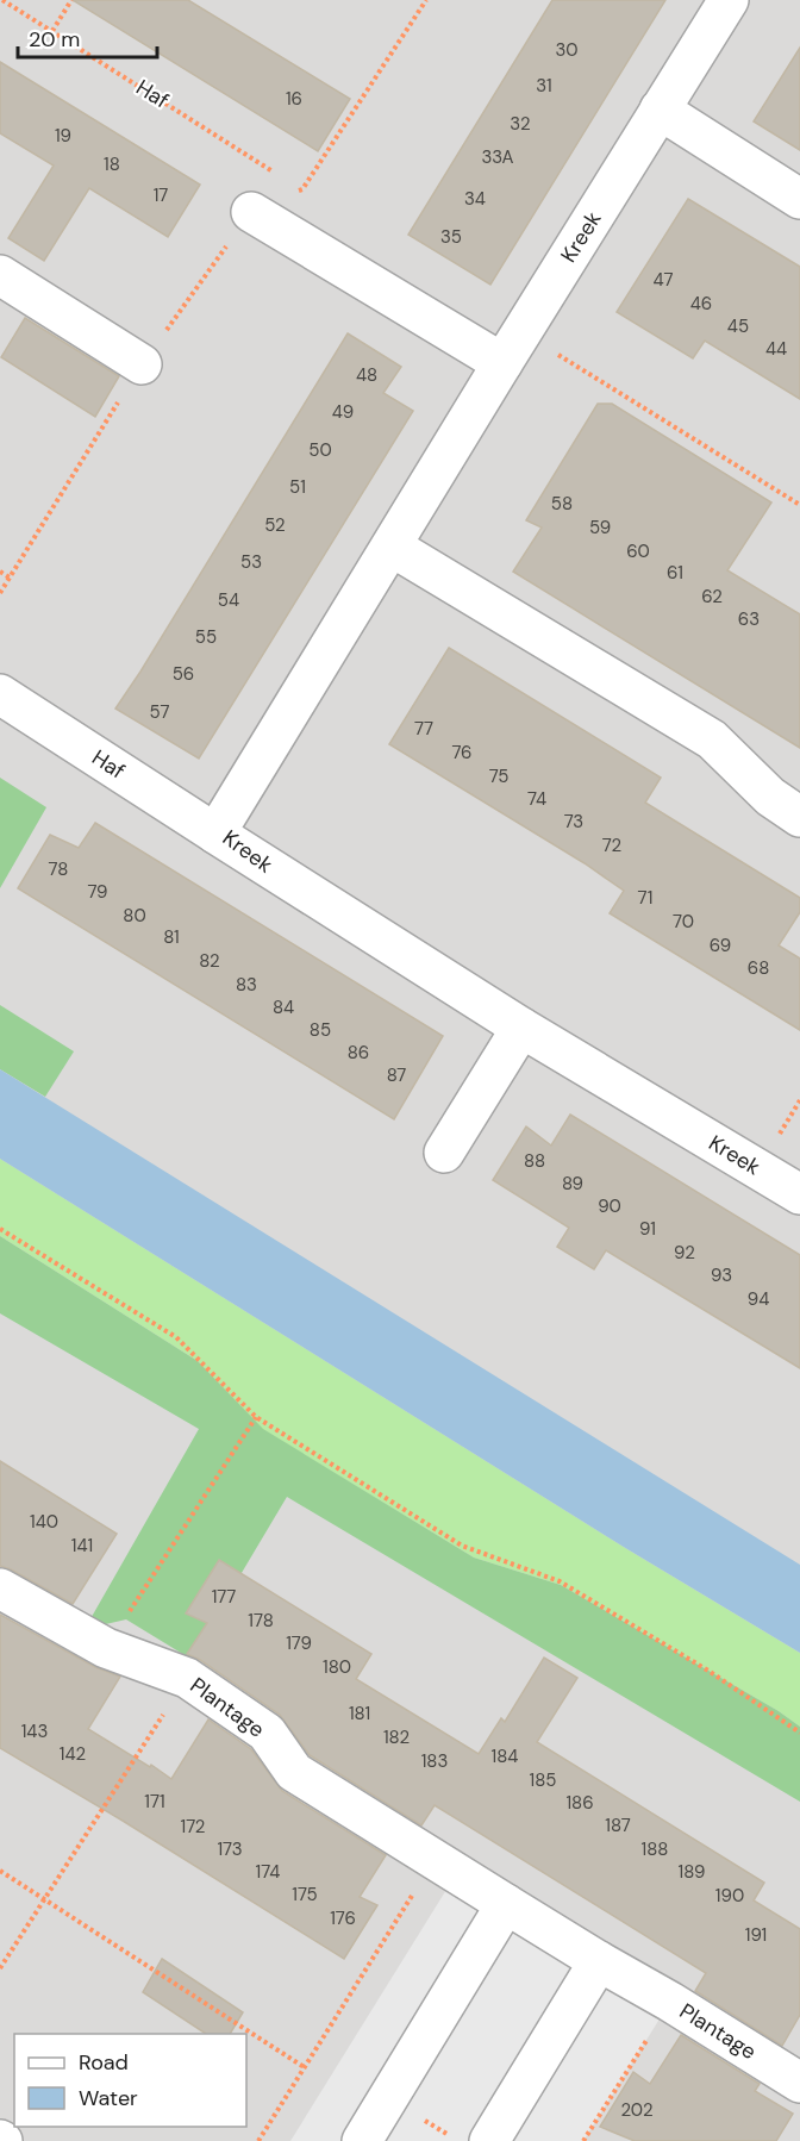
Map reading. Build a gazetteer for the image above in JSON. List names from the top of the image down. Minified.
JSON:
{"streets":{"street":["Haf","Kreek","Plantage"]},"crossings":[["Haf","Kreek"]],"house_numbers":["30","31","16","32","19","33A","18","17","34","35","47","46","45","44","48","49","50","51","58","52","59","60","53","61","62","54","63","55","56","57","77","76","75","74","73","72","78","79","71","80","70","81","69","82","68","83","84","85","86","87","88","89","90","91","92","93","94","140","141","177","178","179","180","181","143","182","142","184","183","185","171","186","187","172","173","188","174","189","175","190","176","191","202"],"legend":["Road","Water"],"scale_bar":"20 m"}
